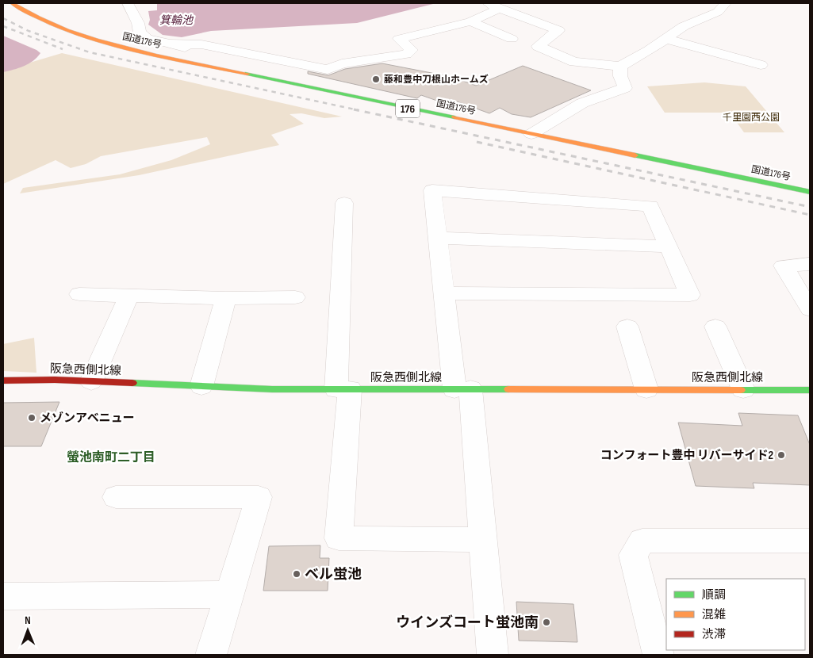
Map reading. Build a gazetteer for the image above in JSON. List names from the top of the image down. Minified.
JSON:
{"streets":{"main road":["国道176号","176","阪急西側北線"]},"districts":["螢池南町二丁目"],"water":["箕輪池"],"parks":["千里園西公園"],"places":["藤和豊中刀根山ホームズ","メゾンアベニュー","コンフォート豊中 リバーサイド2","ベル蛍池","ウインズコート蛍池南"],"legend":["順調","混雑","渋滞"],"north":"top"}
